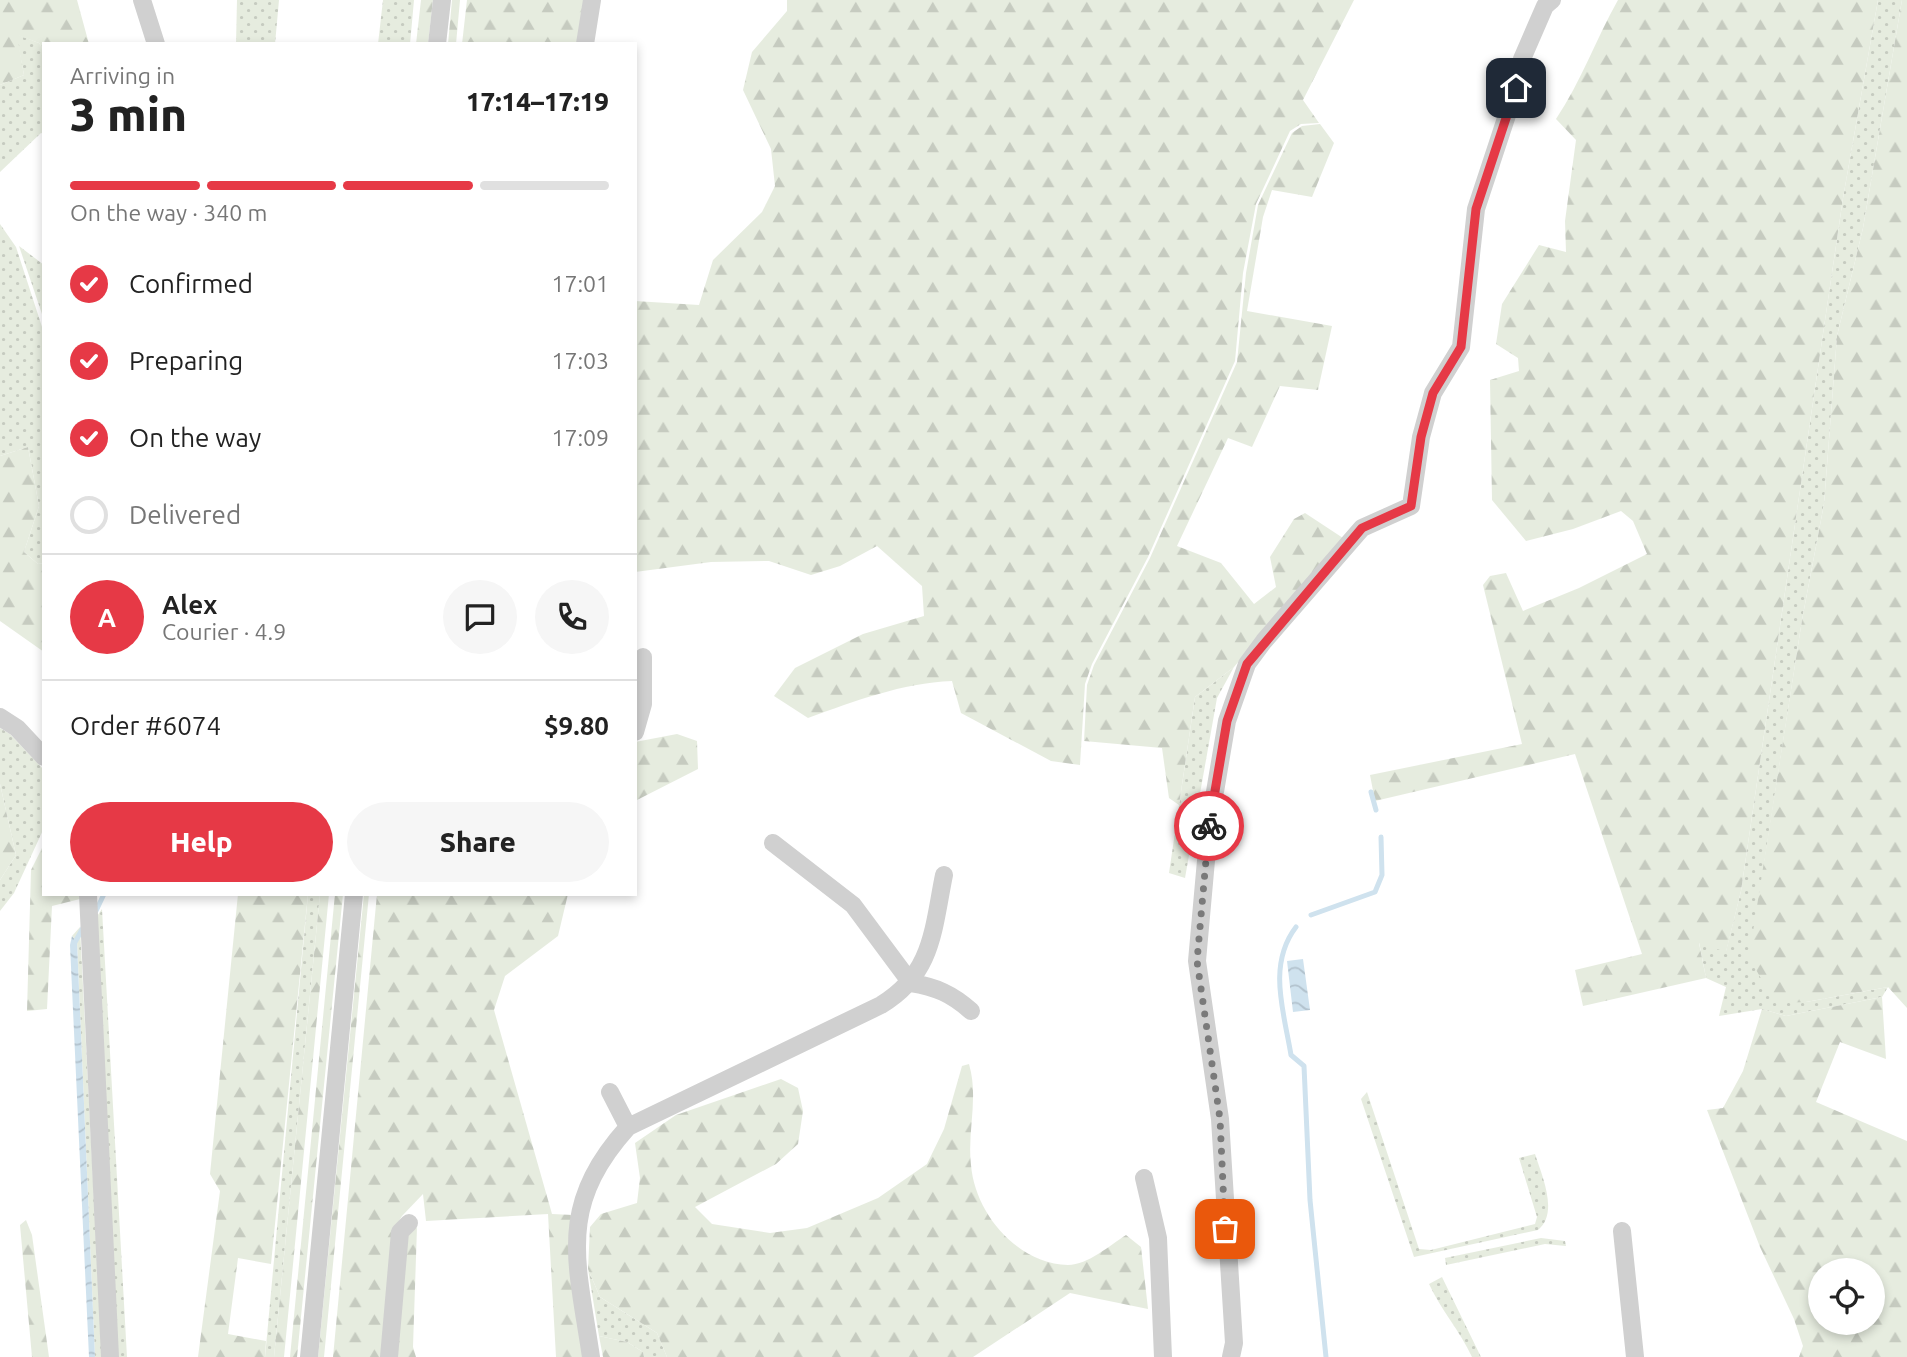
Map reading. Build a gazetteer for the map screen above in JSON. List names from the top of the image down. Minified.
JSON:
{"page":{"heading":["3 min","Arriving in","17:14–17:19"],"panel":["Alex","Courier · 4.9","Order #6074","$9.80"],"bar":"On the way · 340 m","list":[["Confirmed","17:01"],["Preparing","17:03"],["On the way","17:09"],"Delivered"],"round":"A","buttons":["Help","Share"]}}
